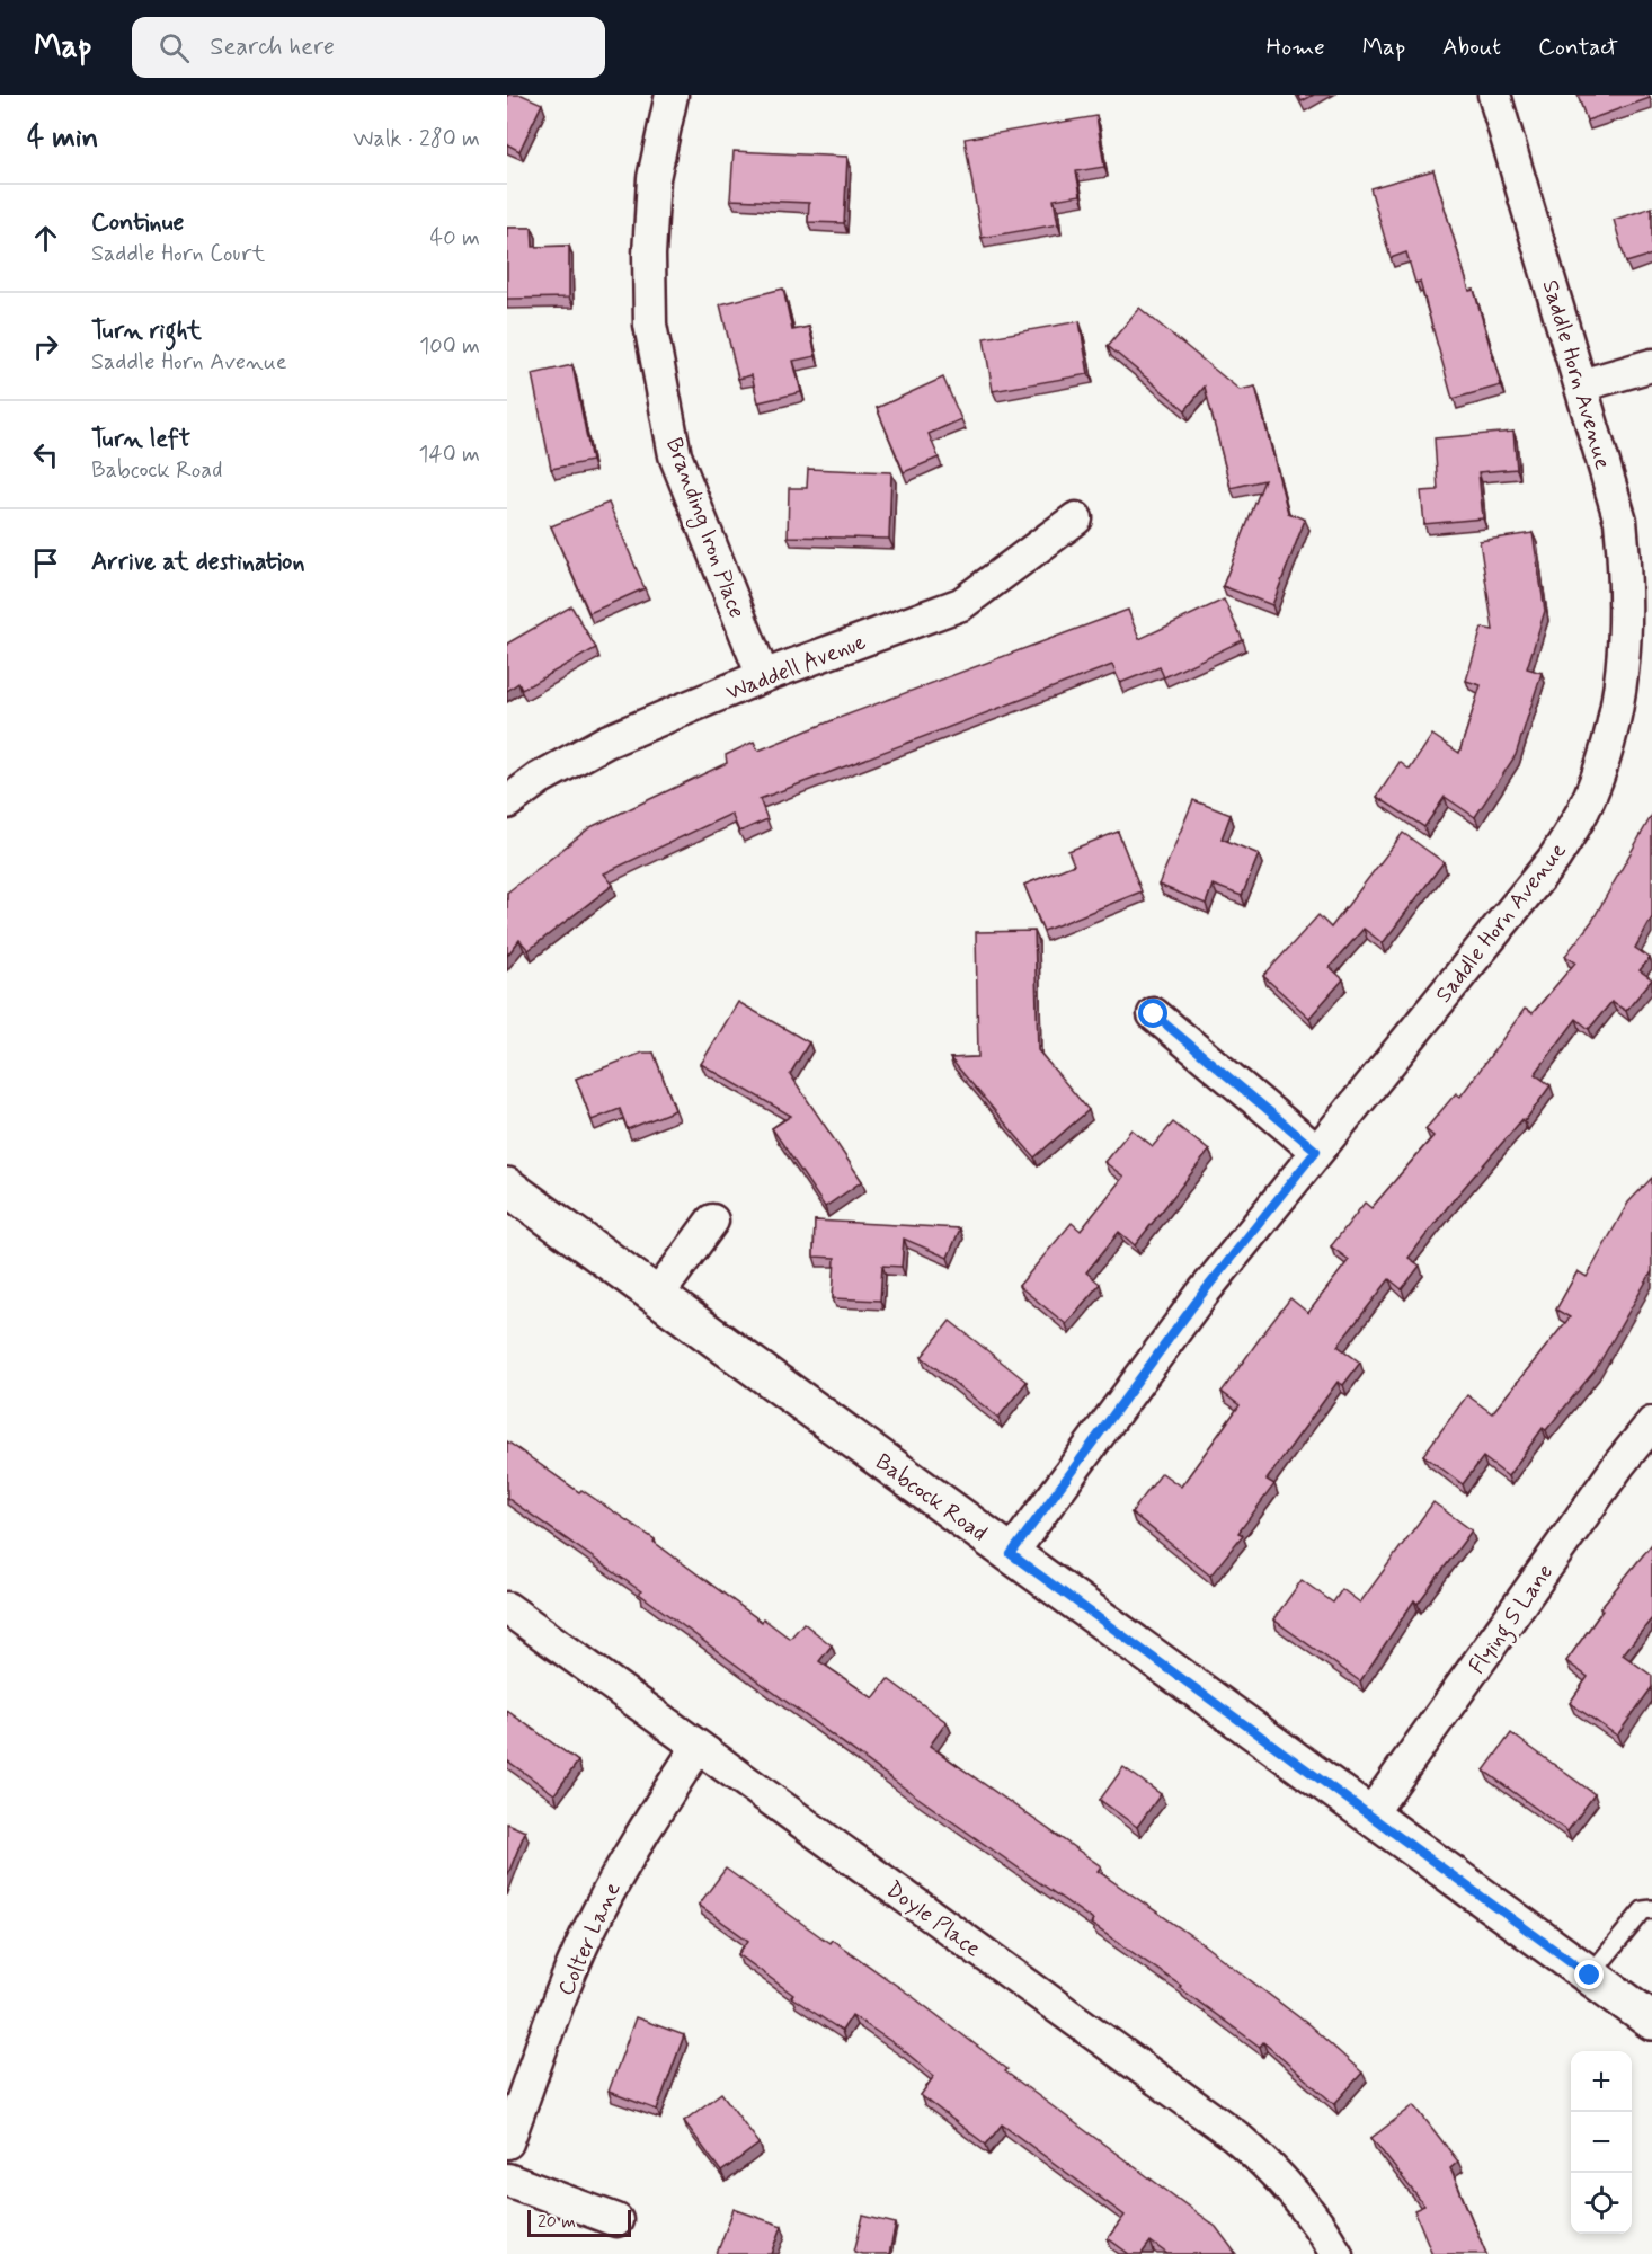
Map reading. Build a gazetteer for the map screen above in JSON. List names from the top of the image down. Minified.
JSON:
{"streets":{"street":["Saddle Horn Avenue","Branding Iron Place","Waddell Avenue","Babcock Road","Flying S Lane","Doyle Place","Colter Lane"]},"crossings":[["Saddle Horn Avenue","Babcock Road"],["Branding Iron Place","Waddell Avenue"],["Babcock Road","Flying S Lane"],["Doyle Place","Colter Lane"]],"scale_bar":"20 m","page":{"header":"Map","search":"Search here","nav":["Home","Map","About","Contact"],"heading":["4 min","Walk · 280 m"],"list":[["Continue","Saddle Horn Court","40 m"],["Turn right","Saddle Horn Avenue","100 m"],["Turn left","Babcock Road","140 m"],"Arrive at destination"],"map_buttons":["+","−"],"scale":"20 m"}}
